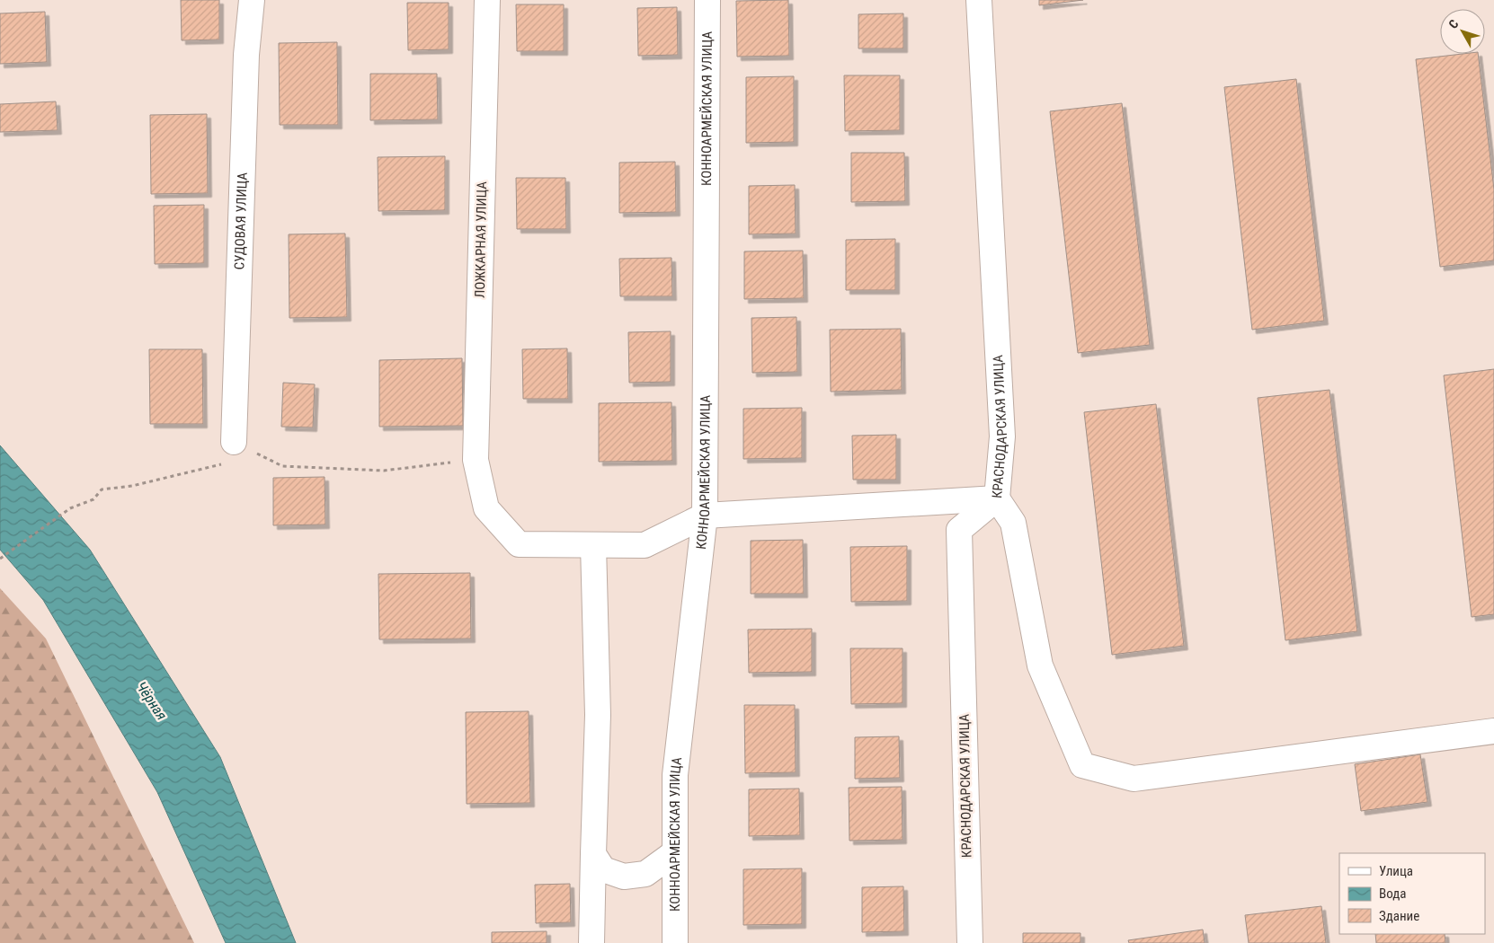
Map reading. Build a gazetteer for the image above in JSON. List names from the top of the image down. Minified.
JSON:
{"streets":{"street":["КОННОАРМЕЙСКАЯ УЛИЦА","СУДОВАЯ УЛИЦА","ЛОЖКАРНАЯ УЛИЦА","КРАСНОДАРСКАЯ УЛИЦА"]},"crossings":[["КОННОАРМЕЙСКАЯ УЛИЦА","ЛОЖКАРНАЯ УЛИЦА"]],"water":["Чёрная"],"legend":["Улица","Вода","Здание"],"north":"top left"}
